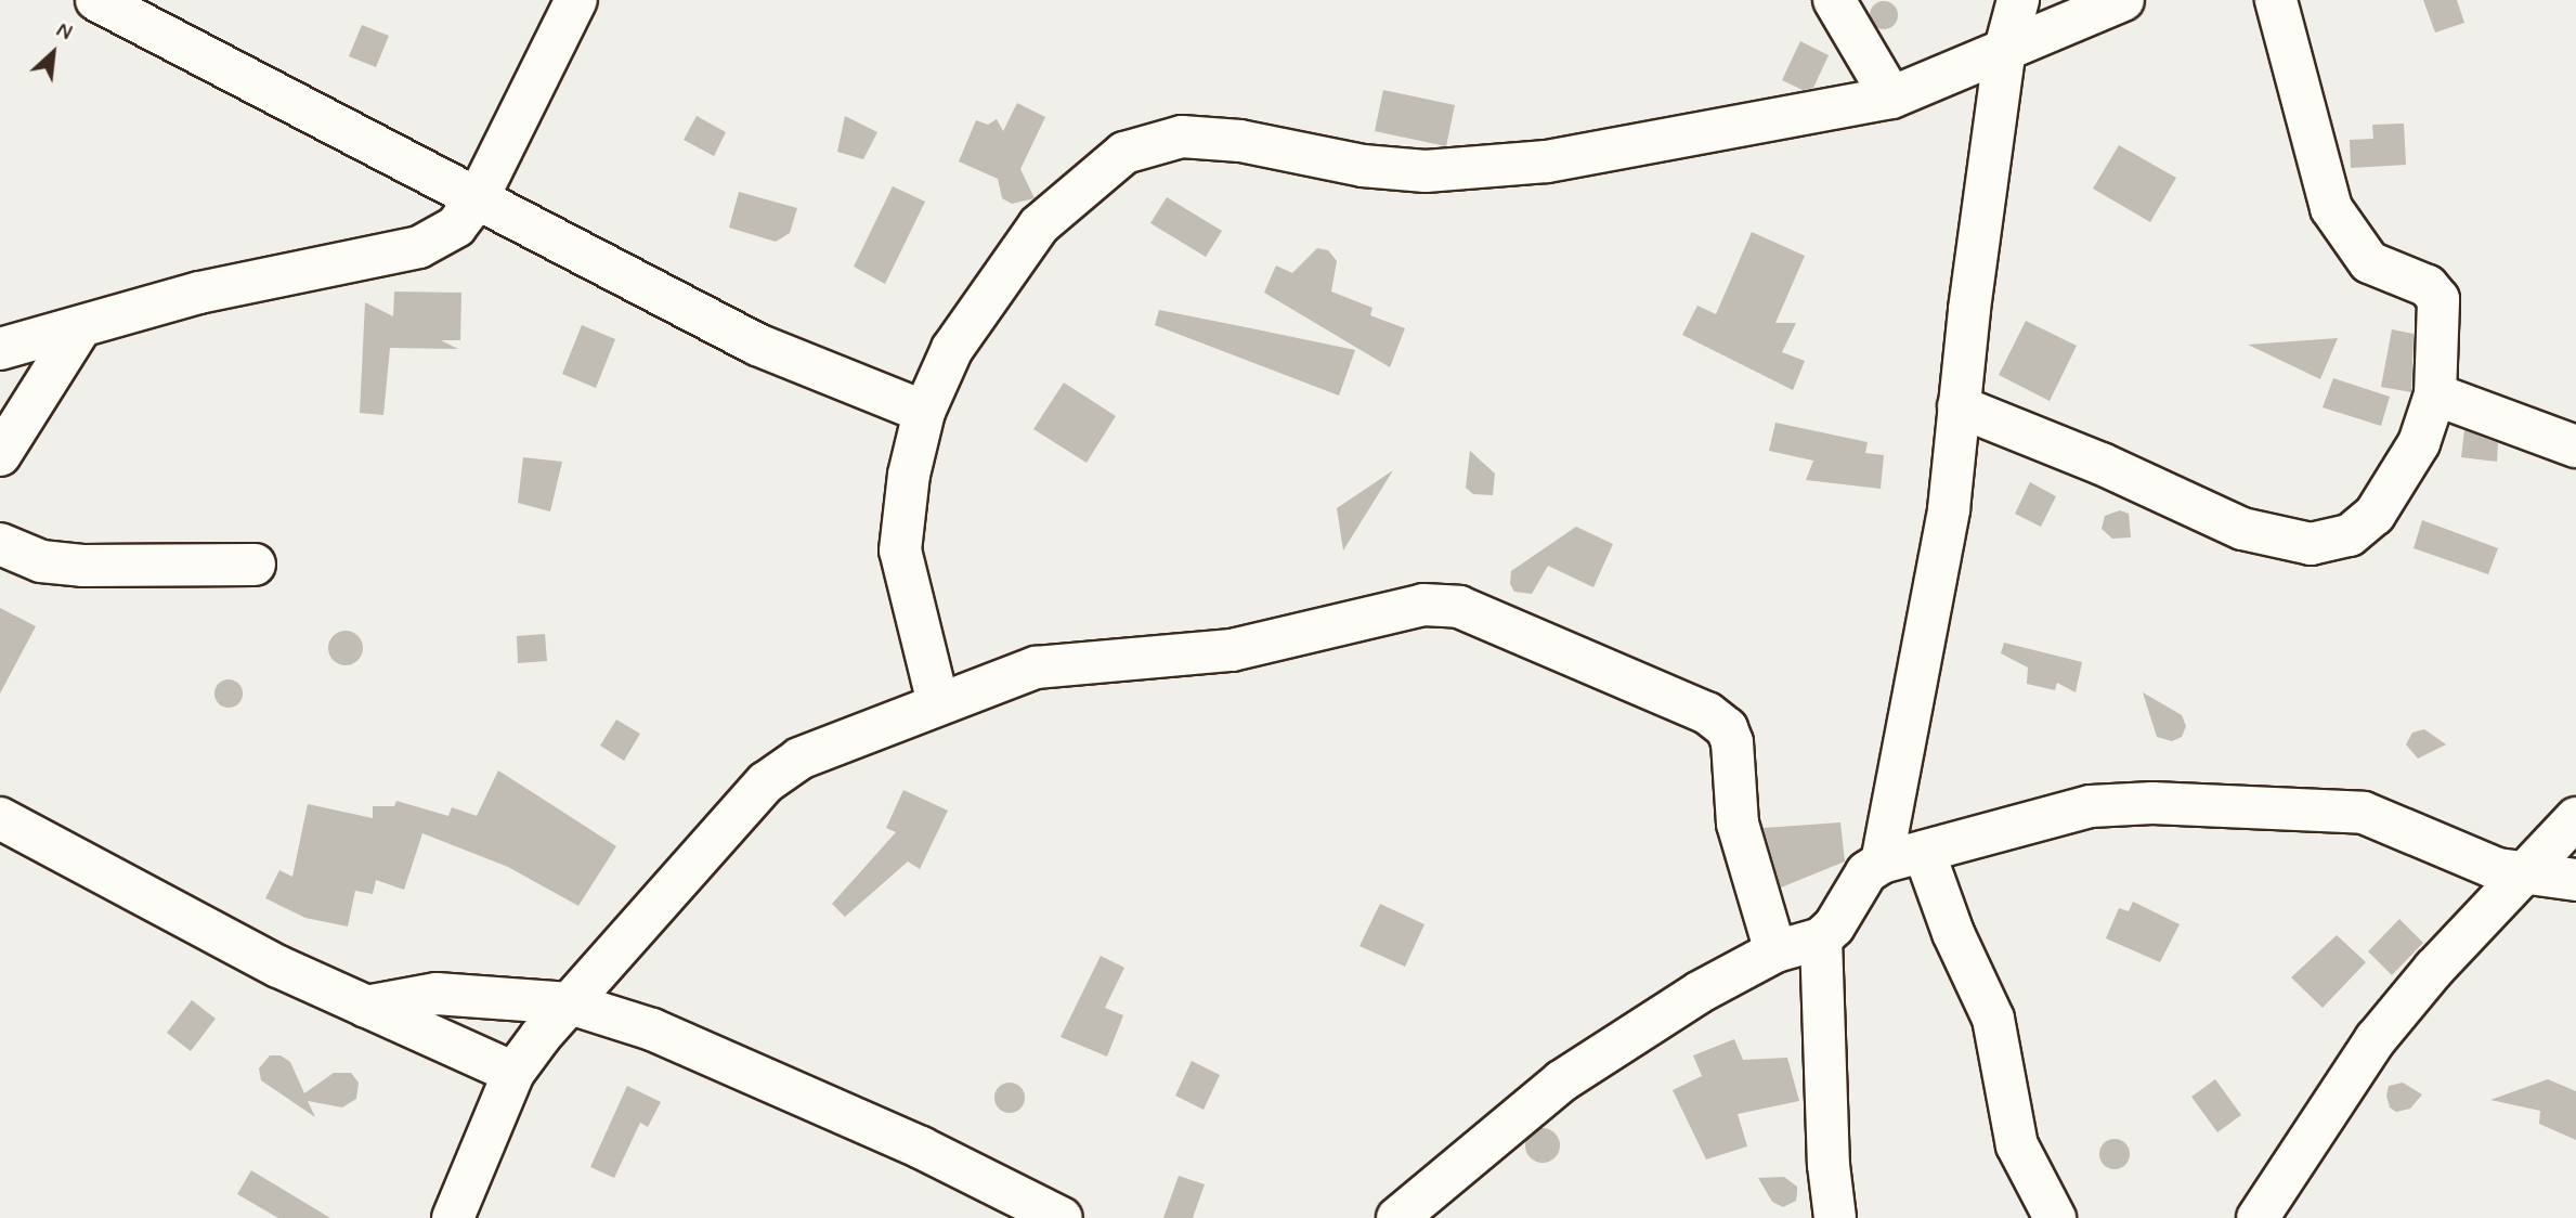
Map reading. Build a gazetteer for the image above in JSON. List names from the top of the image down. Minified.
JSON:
{"north":"top right"}
